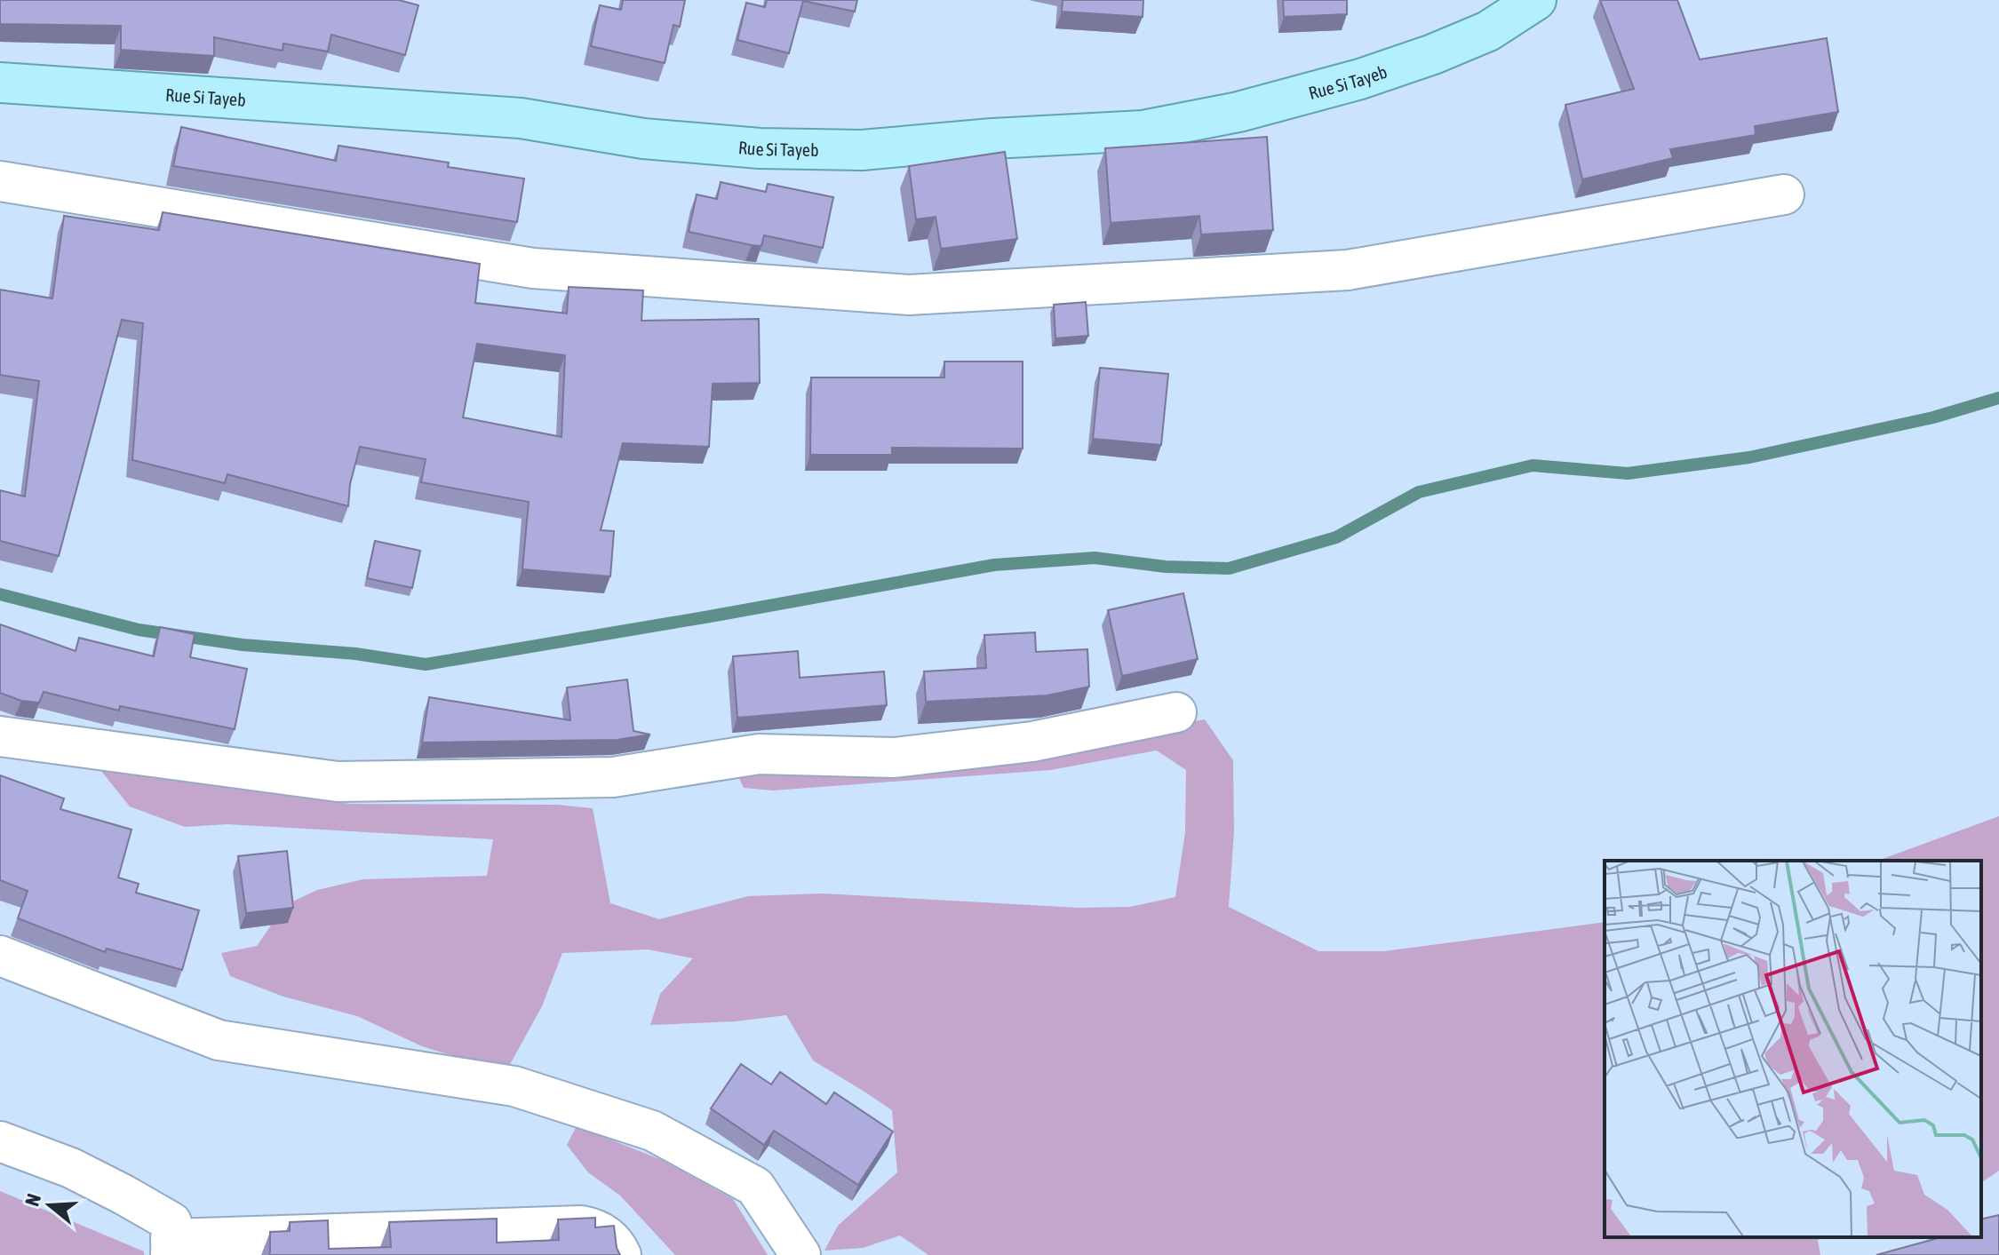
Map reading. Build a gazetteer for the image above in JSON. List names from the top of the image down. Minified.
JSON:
{"streets":{"main road":["Rue Si Tayeb"]},"north":"left"}
